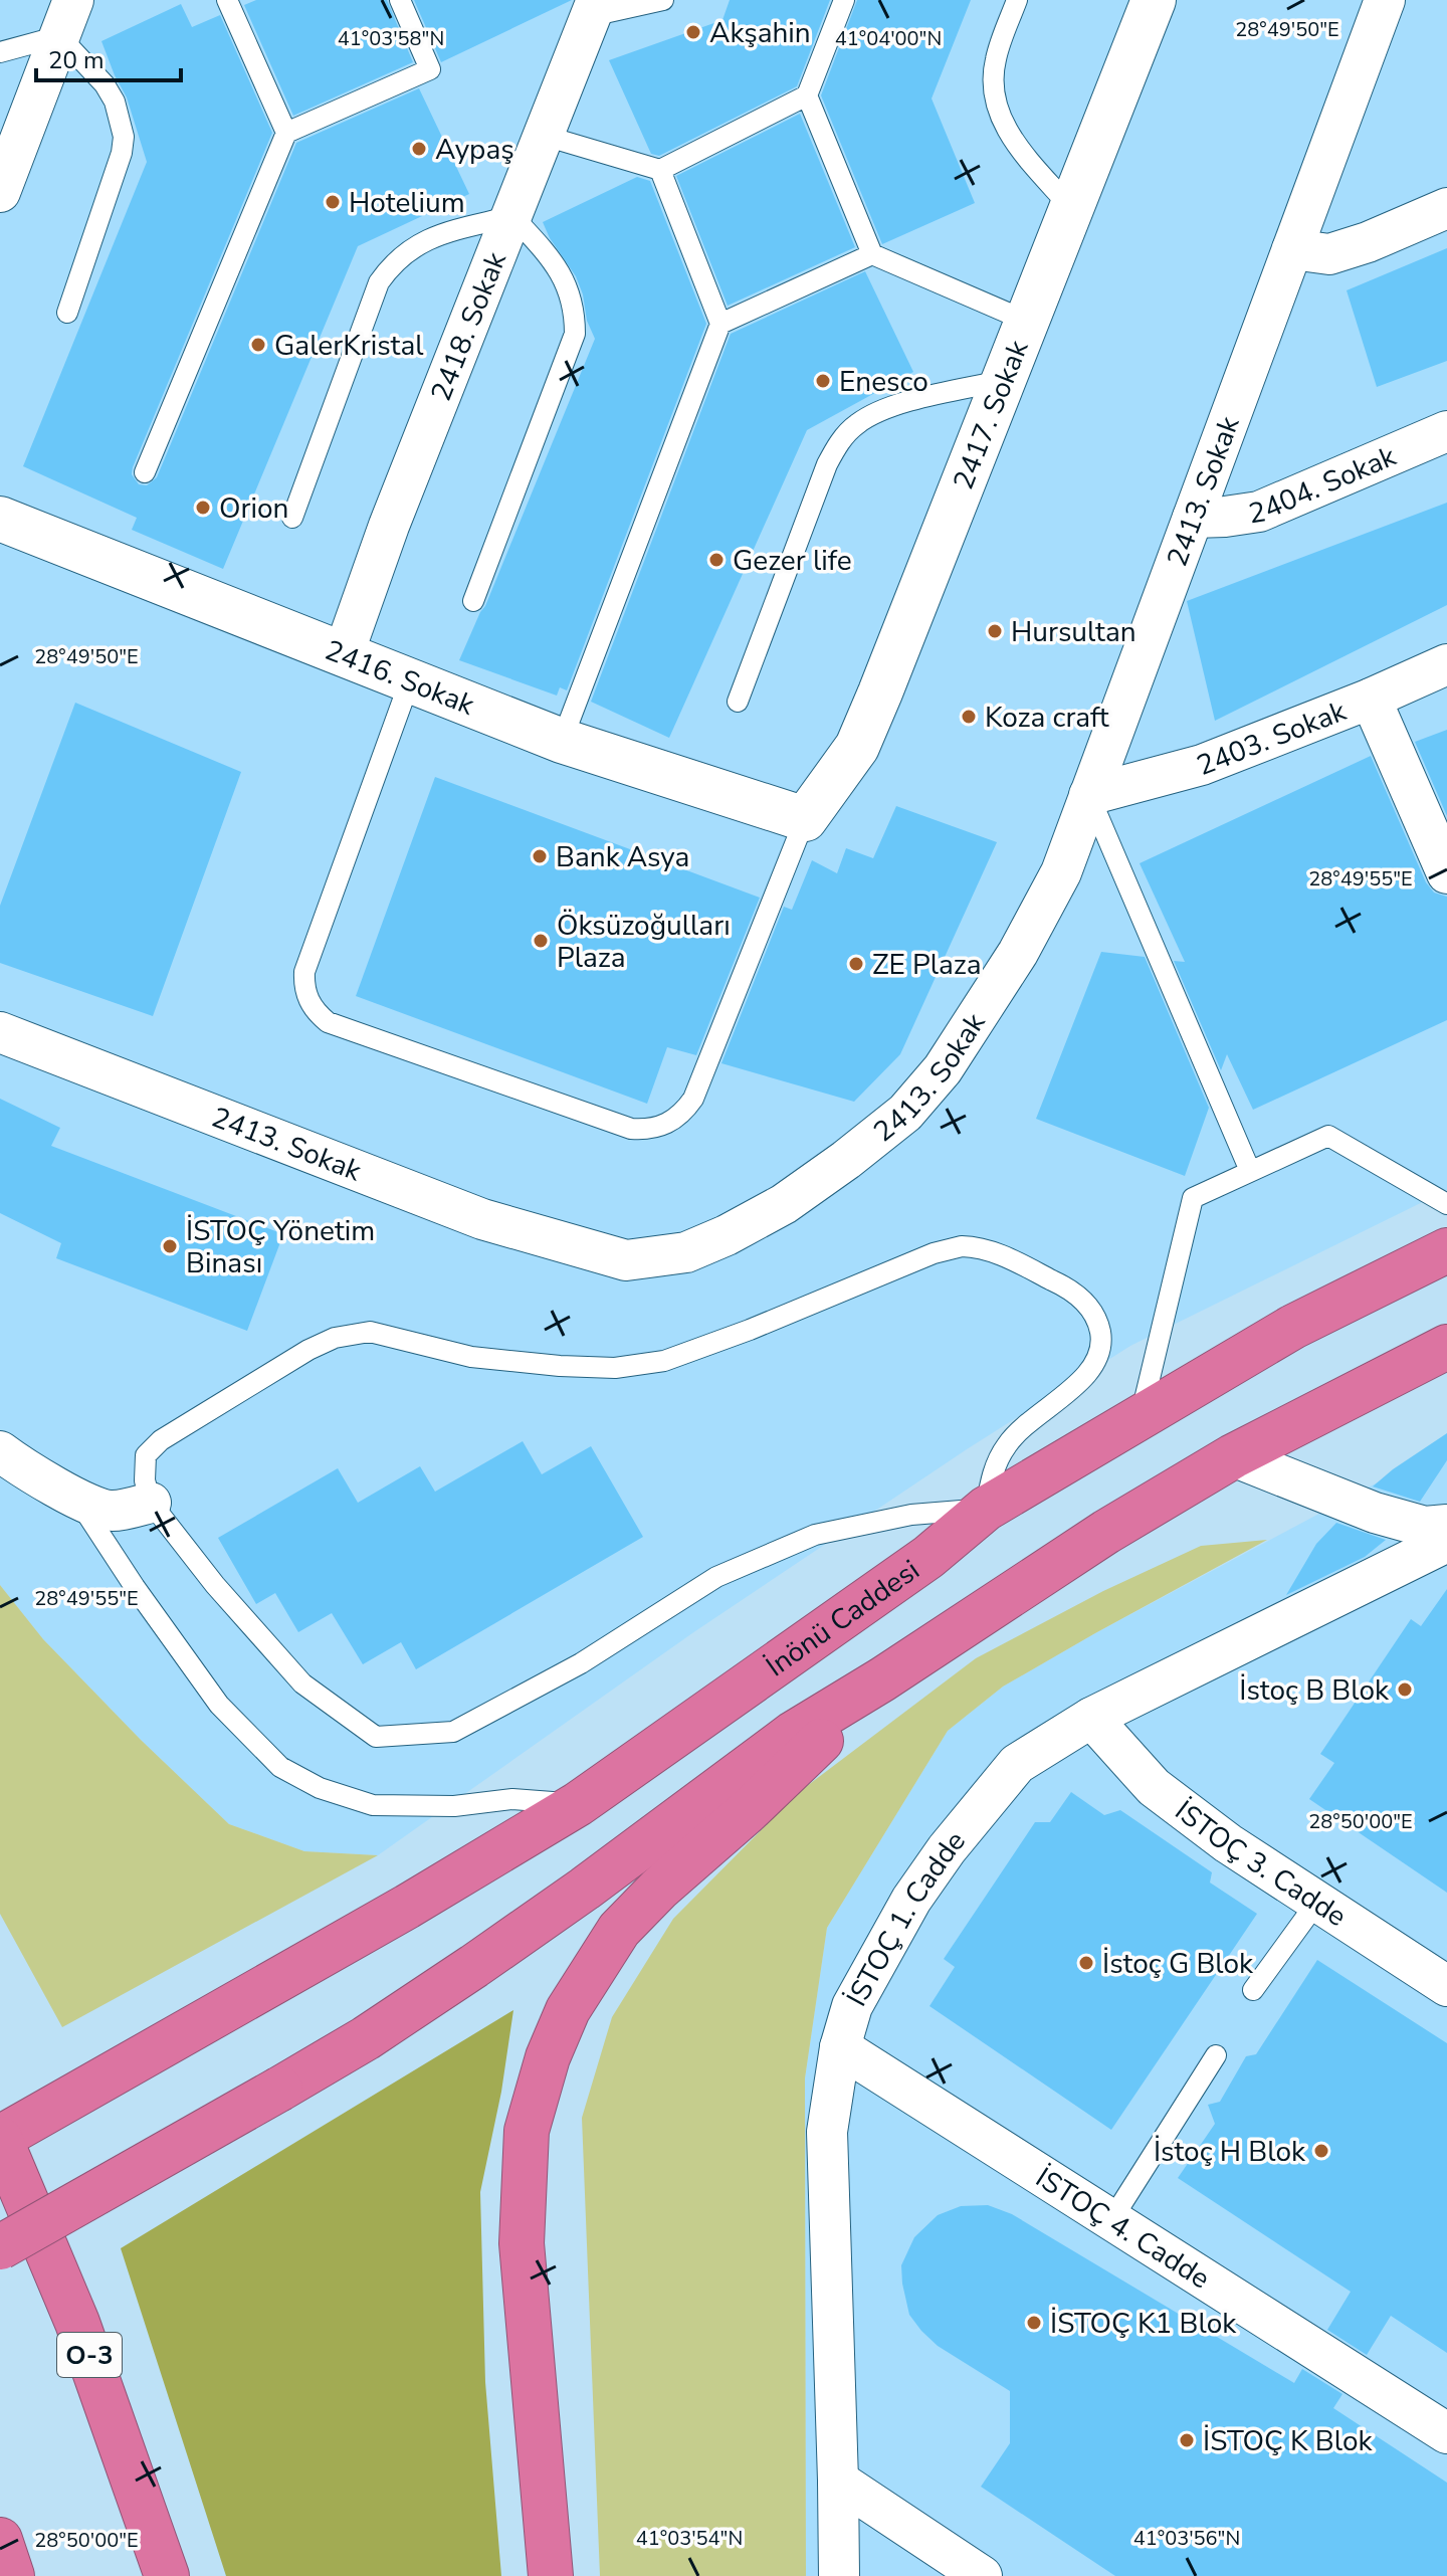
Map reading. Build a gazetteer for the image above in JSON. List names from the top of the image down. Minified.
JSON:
{"streets":{"highway":["İnönü Caddesi","O-3"],"street":["2418. Sokak","2417. Sokak","2404. Sokak","2413. Sokak","2416. Sokak","2403. Sokak","İSTOÇ 3. Cadde","İSTOÇ 1. Cadde","İSTOÇ 4. Cadde"]},"crossings":[["2418. Sokak","2416. Sokak"],["2417. Sokak","2416. Sokak"],["2404. Sokak","2413. Sokak"],["2413. Sokak","2403. Sokak"],["İnönü Caddesi","O-3"],["İSTOÇ 3. Cadde","İSTOÇ 1. Cadde"],["İSTOÇ 1. Cadde","İSTOÇ 4. Cadde"]],"places":["Akşahin","Aypaş","Hotelium","GalerKristal","Enesco","Orion","Gezer life","Hursultan","Koza craft","Bank Asya","Öksüzoğulları Plaza","ZE Plaza","İSTOÇ Yönetim Binası","İstoç B Blok","İstoç G Blok","İstoç H Blok","İSTOÇ K1 Blok","İSTOÇ K Blok"],"scale_bar":"20 m","coordinates":["28°49'50\"E","41°03'58\"N","41°04'00\"N","28°49'55\"E","28°50'00\"E","41°03'54\"N","41°03'56\"N"]}
